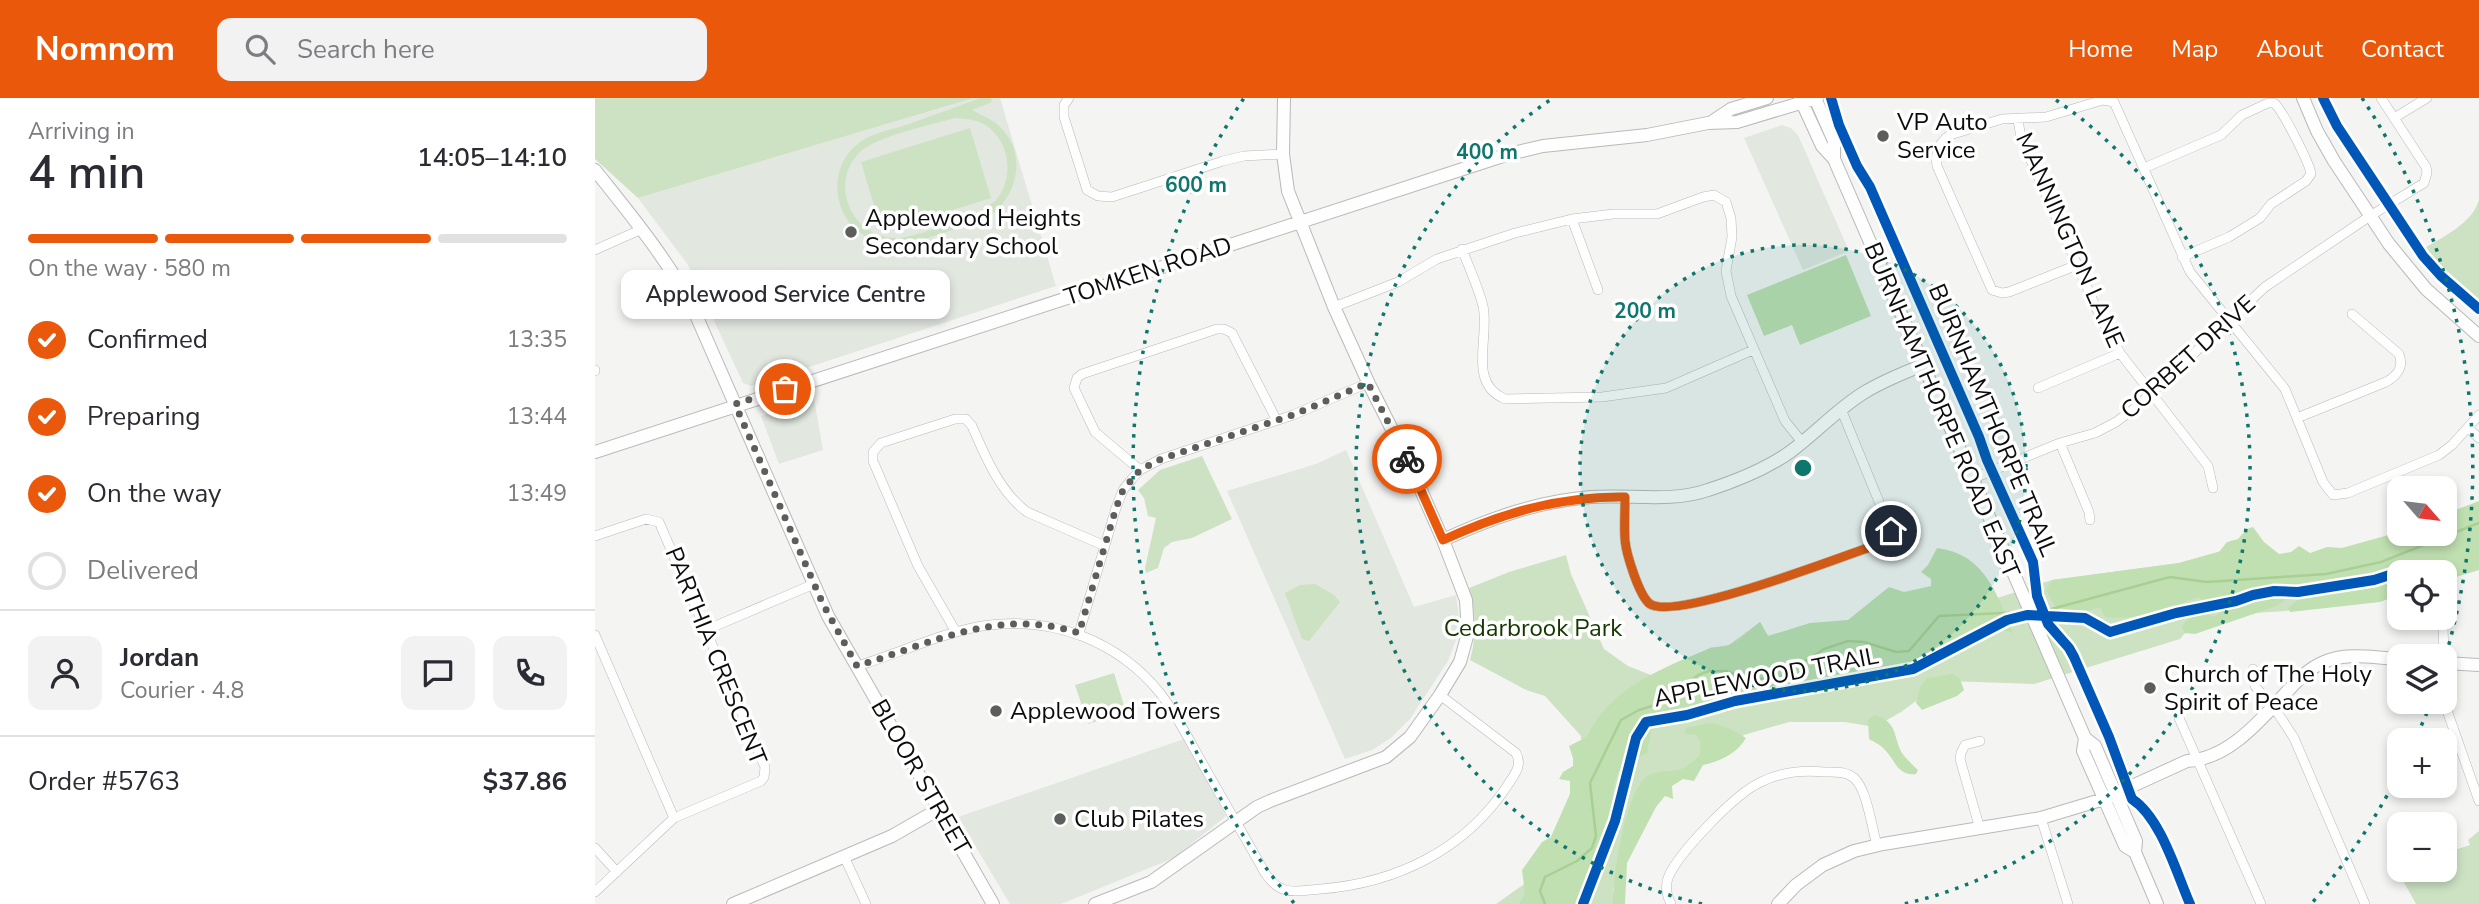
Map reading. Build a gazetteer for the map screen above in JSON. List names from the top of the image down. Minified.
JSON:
{"streets":{"street":["MANNINGTON LANE","TOMKEN ROAD","CORBET DRIVE","BURNHAMTHORPE ROAD EAST","PARTHIA CRESCENT","BLOOR STREET"],"cycle path":["BURNHAMTHORPE TRAIL","APPLEWOOD TRAIL"]},"crossings":[["MANNINGTON LANE","CORBET DRIVE"],["TOMKEN ROAD","BURNHAMTHORPE ROAD EAST"],["TOMKEN ROAD","BLOOR STREET"],["CORBET DRIVE","BURNHAMTHORPE ROAD EAST"]],"parks":["Cedarbrook Park"],"places":["VP Auto Service","Applewood Heights Secondary School","Applewood Service Centre","Church of The Holy Spirit of Peace","Applewood Towers","Club Pilates"],"north":"bottom right","page":{"header":"Nomnom","search":"Search here","nav":["Home","Map","About","Contact"],"heading":["4 min","Arriving in","14:05–14:10"],"panel":["Jordan","Courier · 4.8","Order #5763","$37.86"],"bar":"On the way · 580 m","bubble":"Applewood Service Centre","list":[["Confirmed","13:35"],["Preparing","13:44"],["On the way","13:49"],"Delivered"],"map_buttons":["+","−"]},"rings":["400 m","600 m","200 m"]}
